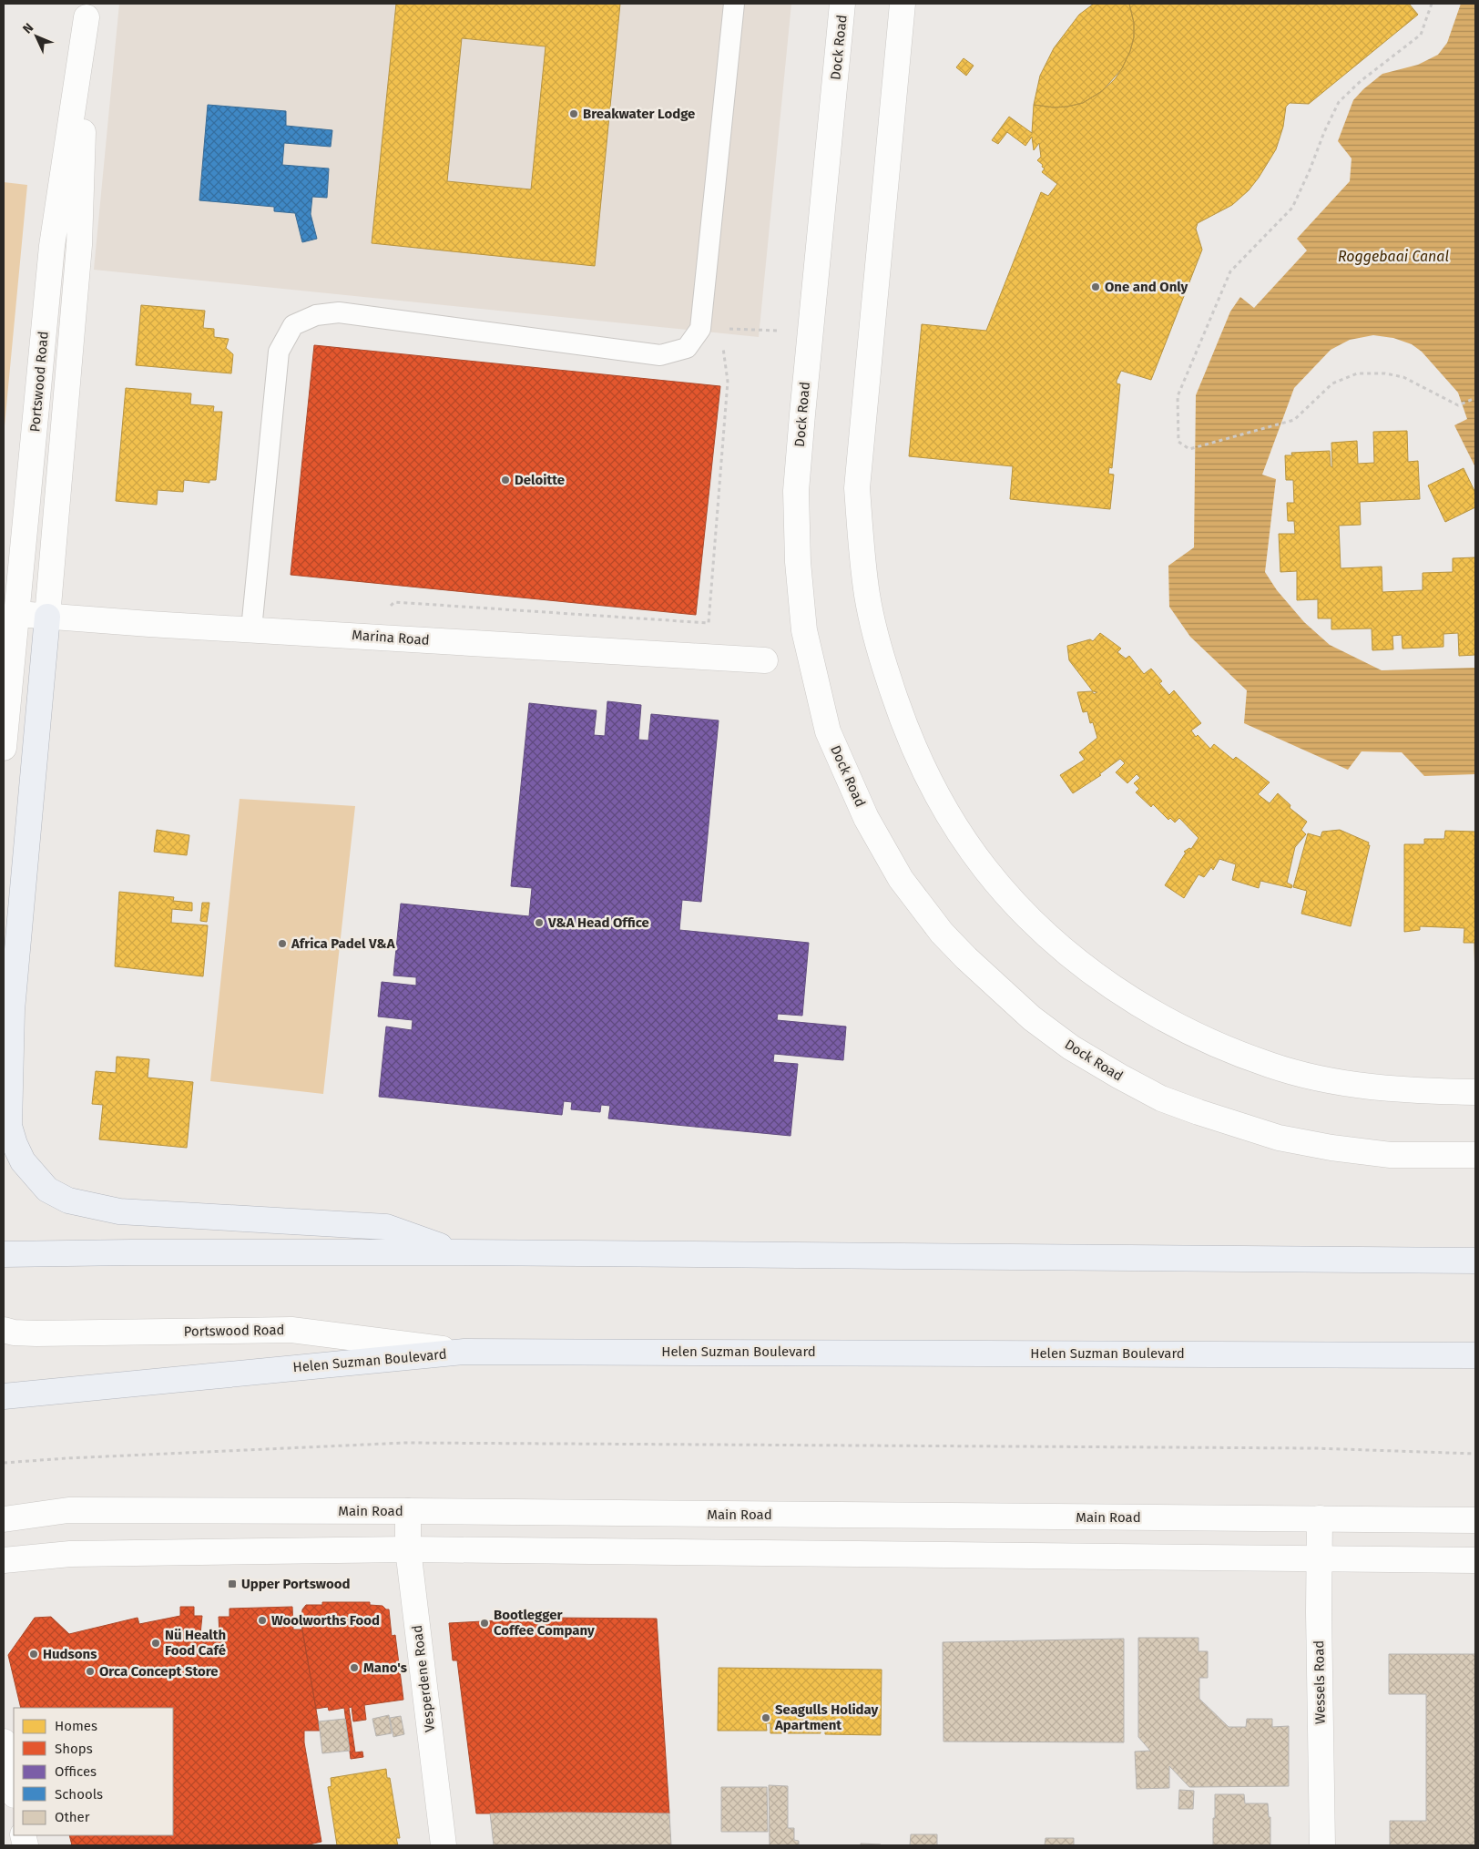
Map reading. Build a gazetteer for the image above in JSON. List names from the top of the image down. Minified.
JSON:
{"streets":{"main road":["Helen Suzman Boulevard"],"street":["Dock Road","Portswood Road","Marina Road","Main Road","Vesperdene Road","Wessels Road"]},"crossings":[["Portswood Road","Marina Road"],["Portswood Road","Helen Suzman Boulevard"],["Main Road","Vesperdene Road"],["Main Road","Wessels Road"]],"water":["Roggebaai Canal"],"places":{"other":["Breakwater Lodge","One and Only","Deloitte","V&A Head Office","Africa Padel V&A","Woolworths Food","Bootlegger Coffee Company","Nü Health Food Café","Hudsons","Mano's","Orca Concept Store","Seagulls Holiday Apartment"],"transit":["Upper Portswood"]},"legend":["Homes","Shops","Offices","Schools","Other"],"north":"top left"}
